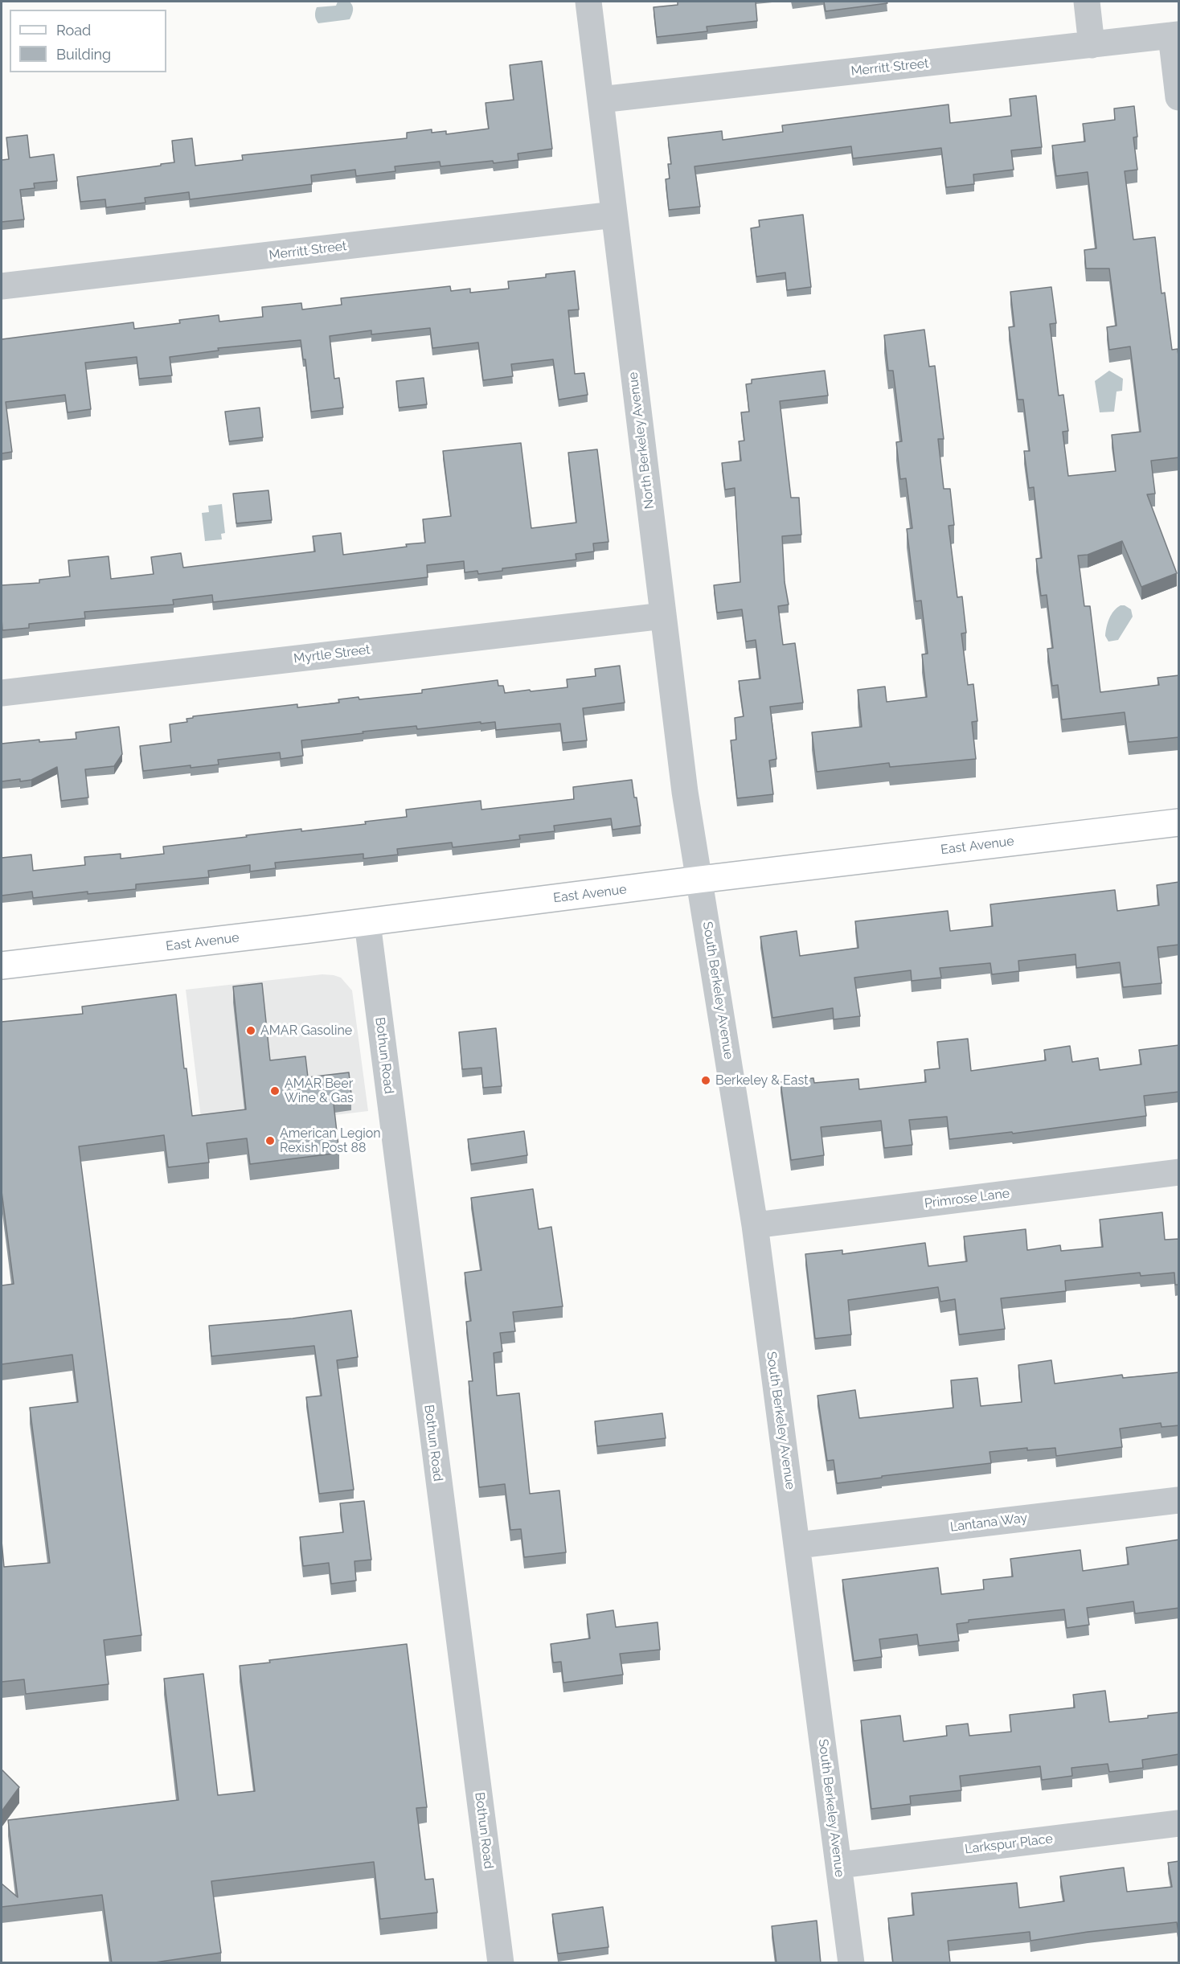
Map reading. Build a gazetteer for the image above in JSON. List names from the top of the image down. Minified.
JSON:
{"streets":{"main road":["East Avenue"],"street":["Merritt Street","North Berkeley Avenue","Myrtle Street","South Berkeley Avenue","Bothun Road","Primrose Lane","Lantana Way","Larkspur Place"]},"crossings":[["Merritt Street","North Berkeley Avenue"],["North Berkeley Avenue","Myrtle Street"],["North Berkeley Avenue","East Avenue"],["North Berkeley Avenue","South Berkeley Avenue"],["East Avenue","South Berkeley Avenue"],["East Avenue","Bothun Road"],["South Berkeley Avenue","Primrose Lane"],["South Berkeley Avenue","Lantana Way"],["South Berkeley Avenue","Larkspur Place"]],"places":["AMAR Gasoline","Berkeley & East","AMAR Beer Wine & Gas","American Legion Rexish Post 88"],"legend":["Road","Building"]}
